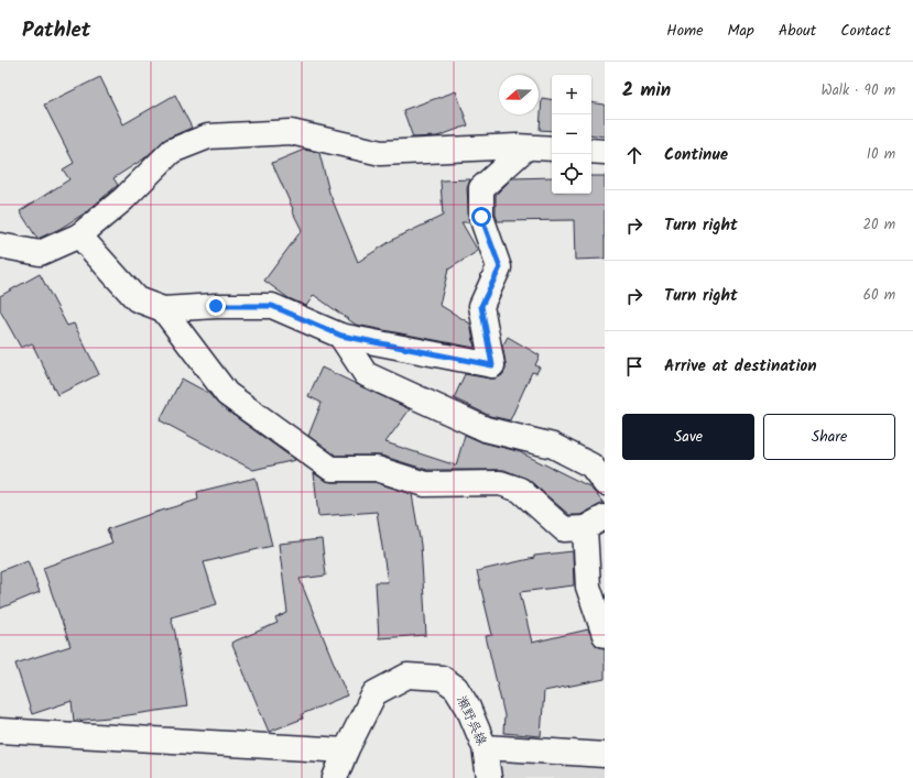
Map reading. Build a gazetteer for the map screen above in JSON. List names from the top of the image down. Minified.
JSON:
{"streets":{"street":["瀬野呉線"]},"north":"left","page":{"header":"Pathlet","nav":["Home","Map","About","Contact"],"heading":["2 min","Walk · 90 m"],"map_buttons":["+","−"],"list":[["Continue","10 m"],["Turn right","20 m"],["Turn right","60 m"],"Arrive at destination"],"buttons":["Save","Share"]}}
